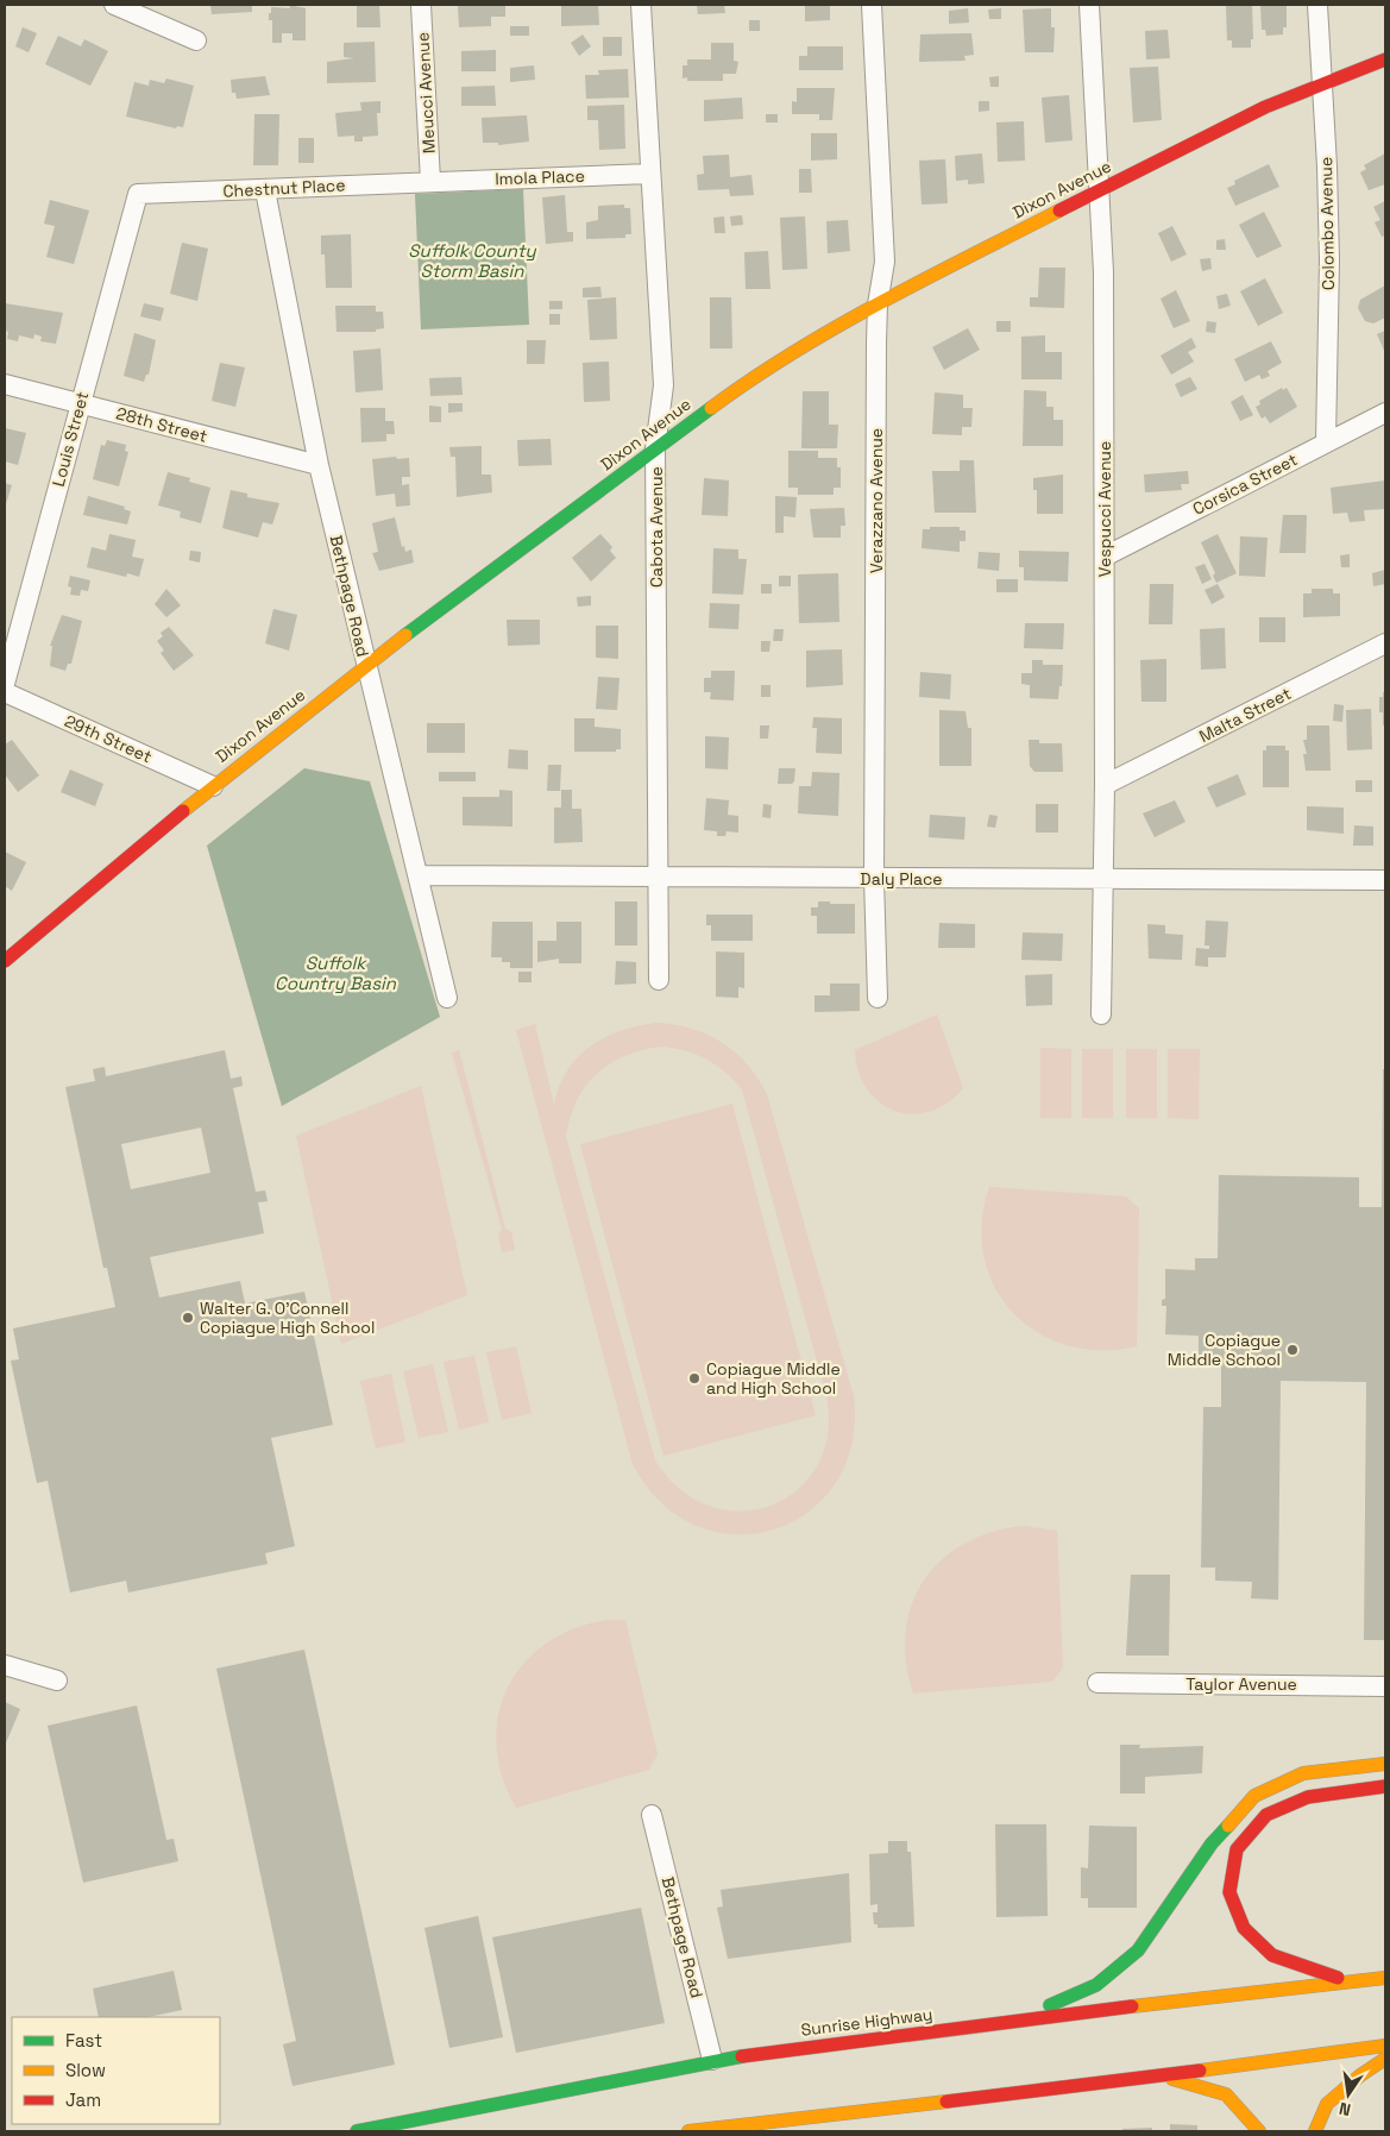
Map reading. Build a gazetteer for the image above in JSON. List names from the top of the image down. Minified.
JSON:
{"streets":{"main road":["Dixon Avenue","Sunrise Highway"],"street":["Meucci Avenue","Imola Place","Chestnut Place","Colombo Avenue","28th Street","Louis Street","Corsica Street","Verazzano Avenue","Vespucci Avenue","Cabota Avenue","Bethpage Road","Malta Street","29th Street","Daly Place","Taylor Avenue"]},"crossings":[["Meucci Avenue","Imola Place"],["Meucci Avenue","Chestnut Place"],["Imola Place","Chestnut Place"],["Imola Place","Cabota Avenue"],["Chestnut Place","Louis Street"],["Chestnut Place","Bethpage Road"],["Dixon Avenue","Colombo Avenue"],["Dixon Avenue","Verazzano Avenue"],["Dixon Avenue","Vespucci Avenue"],["Dixon Avenue","Cabota Avenue"],["Dixon Avenue","Bethpage Road"],["Dixon Avenue","29th Street"],["Colombo Avenue","Corsica Street"],["28th Street","Louis Street"],["28th Street","Bethpage Road"],["Corsica Street","Vespucci Avenue"],["Verazzano Avenue","Daly Place"],["Vespucci Avenue","Malta Street"],["Vespucci Avenue","Daly Place"],["Cabota Avenue","Daly Place"],["Bethpage Road","Daly Place"],["Bethpage Road","Sunrise Highway"]],"water":["Suffolk County Storm Basin","Suffolk Country Basin"],"places":["Walter G. O'Connell Copiague High School","Copiague Middle School","Copiague Middle and High School"],"legend":["Fast","Slow","Jam"],"north":"bottom"}
